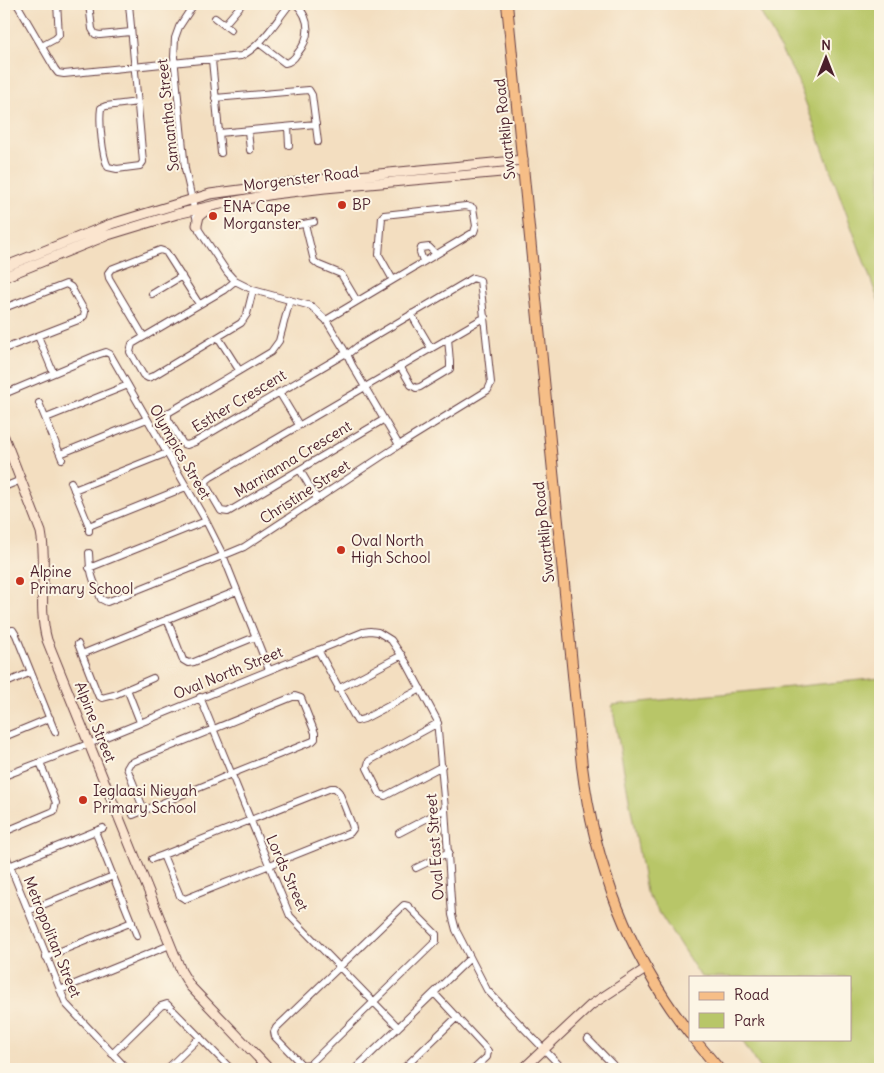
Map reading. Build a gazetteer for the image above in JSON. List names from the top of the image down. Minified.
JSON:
{"streets":{"main road":["Swartklip Road","Morgenster Road","Alpine Street"],"street":["Samantha Street","Esther Crescent","Olympics Street","Marrianna Crescent","Christine Street","Oval North Street","Oval East Street","Lords Street","Metropolitan Street"]},"crossings":[["Samantha Street","Morgenster Road"],["Swartklip Road","Morgenster Road"],["Esther Crescent","Marrianna Crescent"],["Esther Crescent","Christine Street"],["Olympics Street","Christine Street"],["Olympics Street","Oval North Street"],["Marrianna Crescent","Christine Street"],["Oval North Street","Alpine Street"],["Oval North Street","Oval East Street"],["Oval North Street","Lords Street"]],"places":["BP","ENA Cape Morganster","Oval North High School","Alpine Primary School","Ieglaasi Nieyah Primary School"],"legend":["Road","Park"],"north":"top"}
